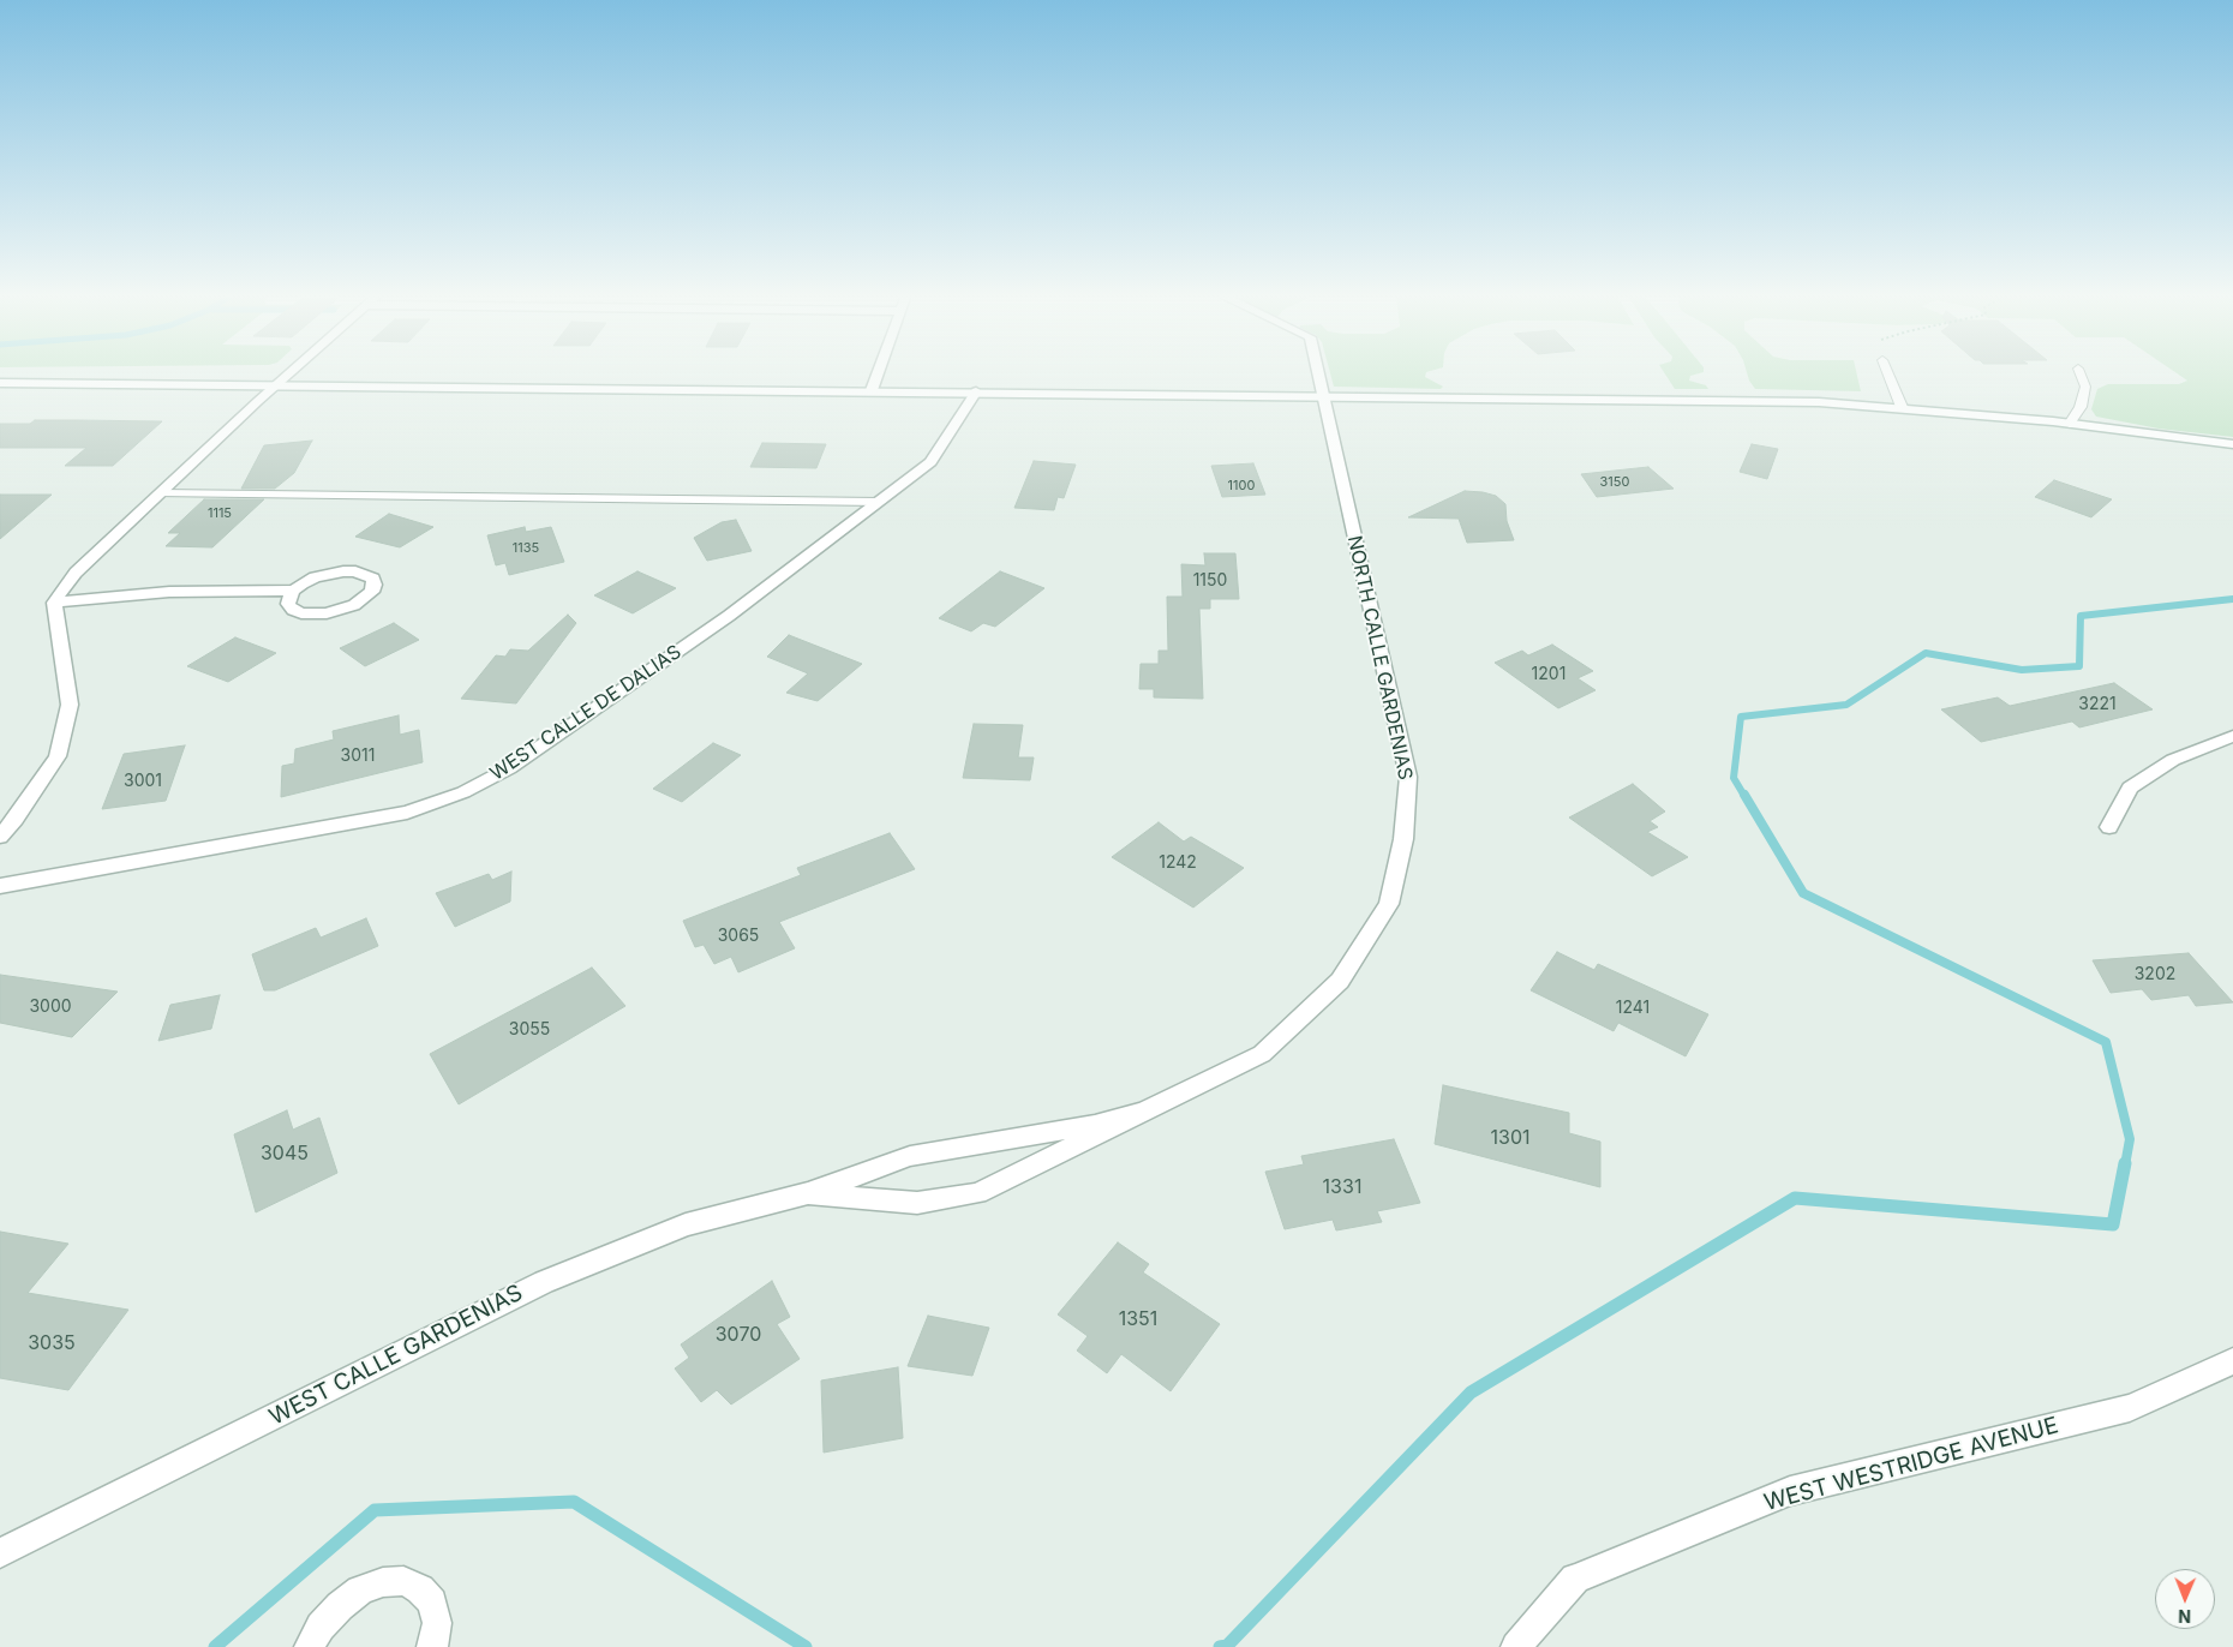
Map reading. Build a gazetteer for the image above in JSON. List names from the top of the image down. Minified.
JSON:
{"streets":{"street":["NORTH CALLE GARDENIAS","WEST CALLE DE DALIAS","WEST CALLE GARDENIAS","WEST WESTRIDGE AVENUE"]},"crossings":[["NORTH CALLE GARDENIAS","WEST CALLE GARDENIAS"]],"house_numbers":["3150","1100","1115","1135","1150","1201","3221","3011","3001","1242","3065","3202","3000","1241","3055","1301","3045","1331","1351","3070","3035"],"north":"bottom"}
